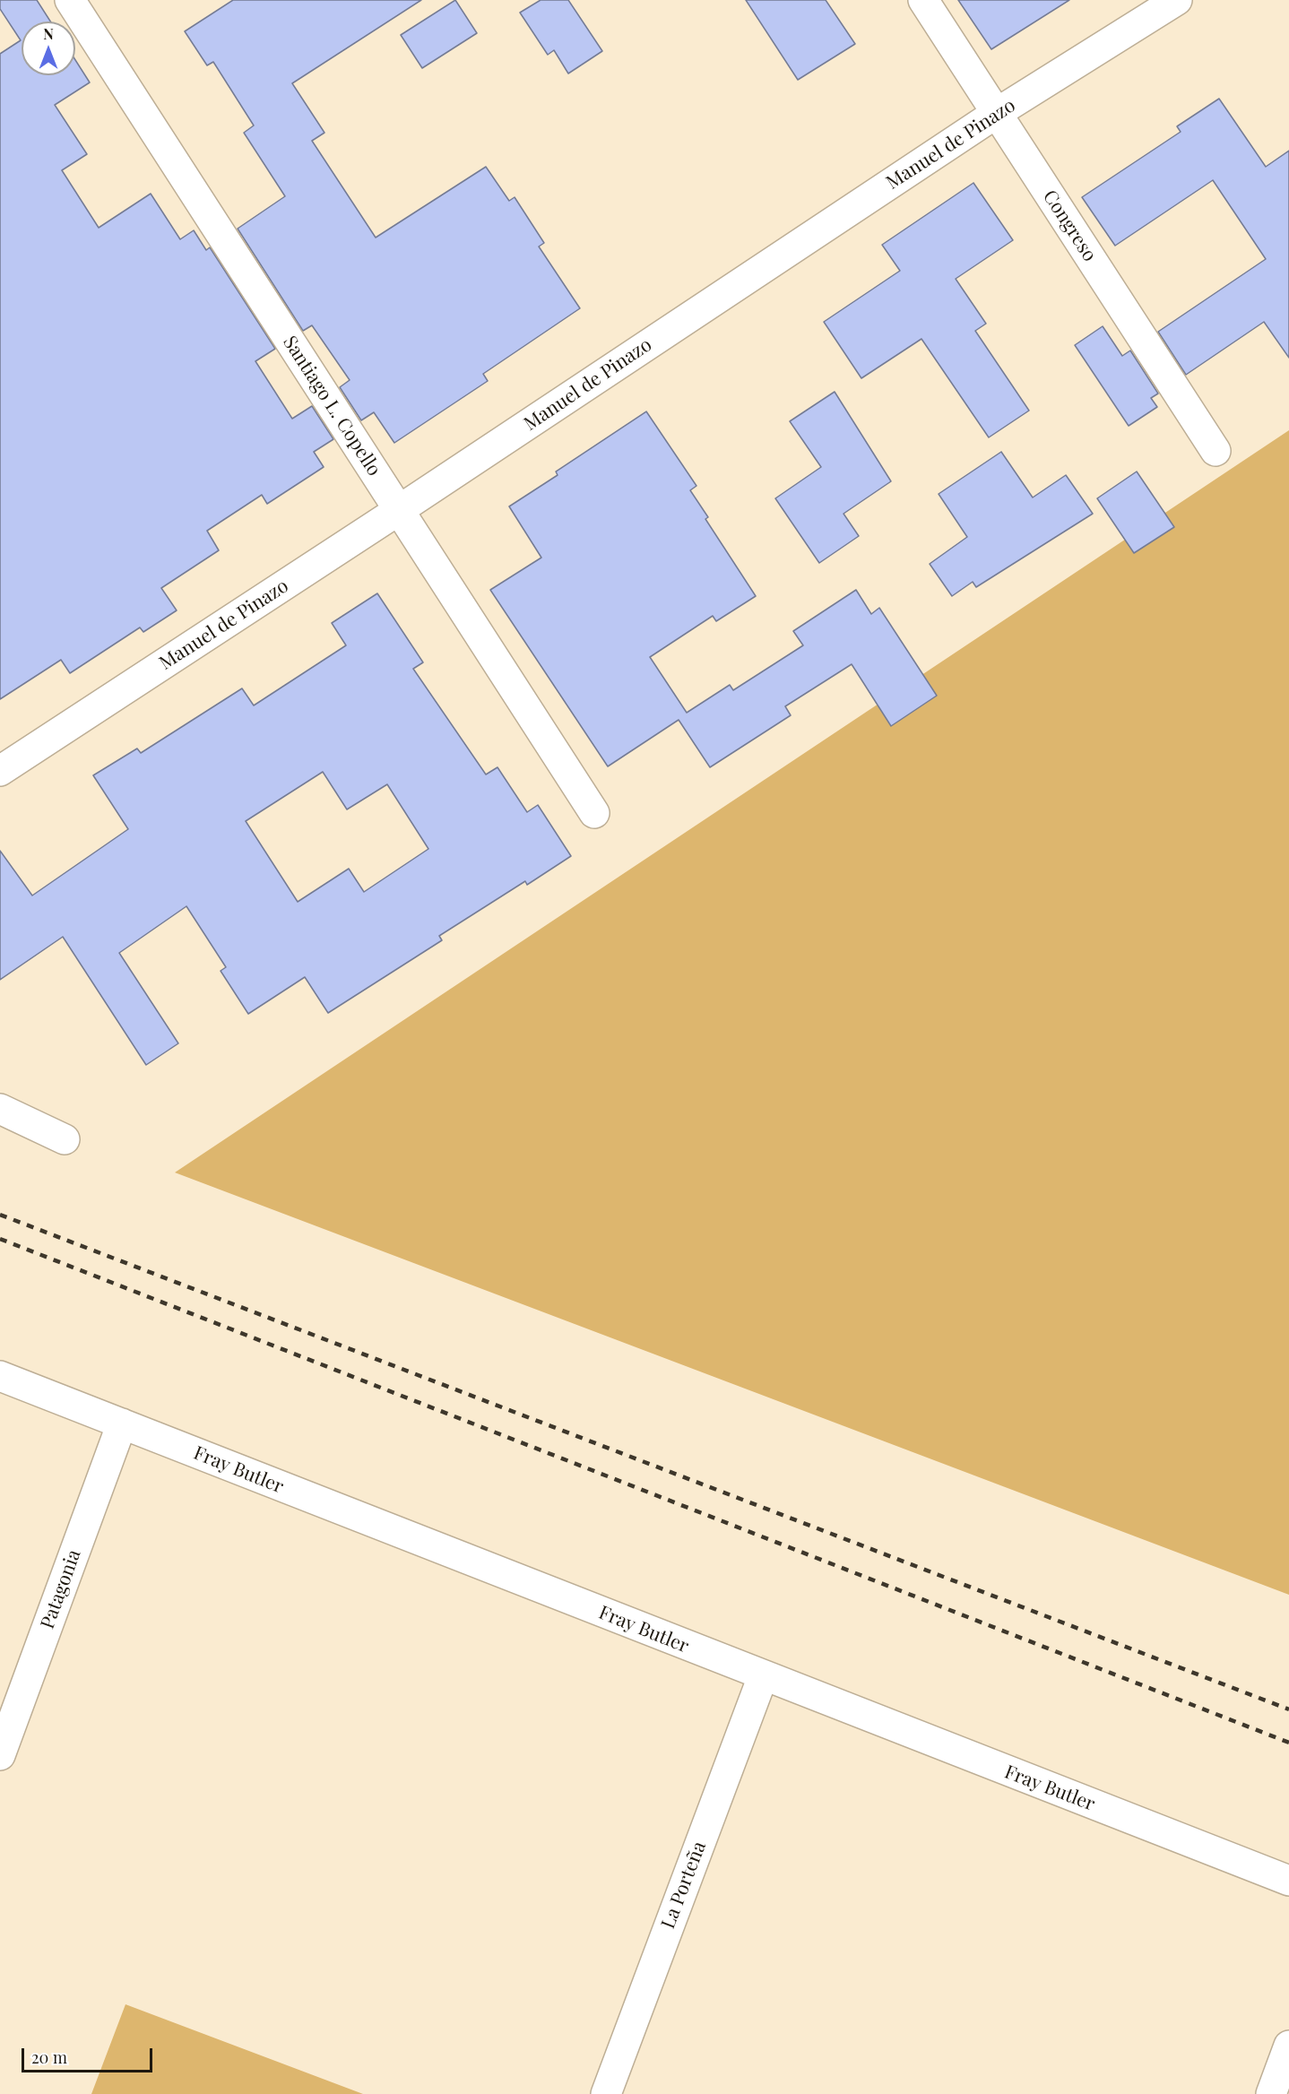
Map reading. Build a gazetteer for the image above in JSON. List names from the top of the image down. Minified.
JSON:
{"streets":{"street":["Manuel de Pinazo","Congreso","Santiago L. Copello","Fray Butler","Patagonia","La Porteña"]},"crossings":[["Manuel de Pinazo","Congreso"],["Manuel de Pinazo","Santiago L. Copello"],["Fray Butler","Patagonia"],["Fray Butler","La Porteña"]],"scale_bar":"20 m","north":"top"}
